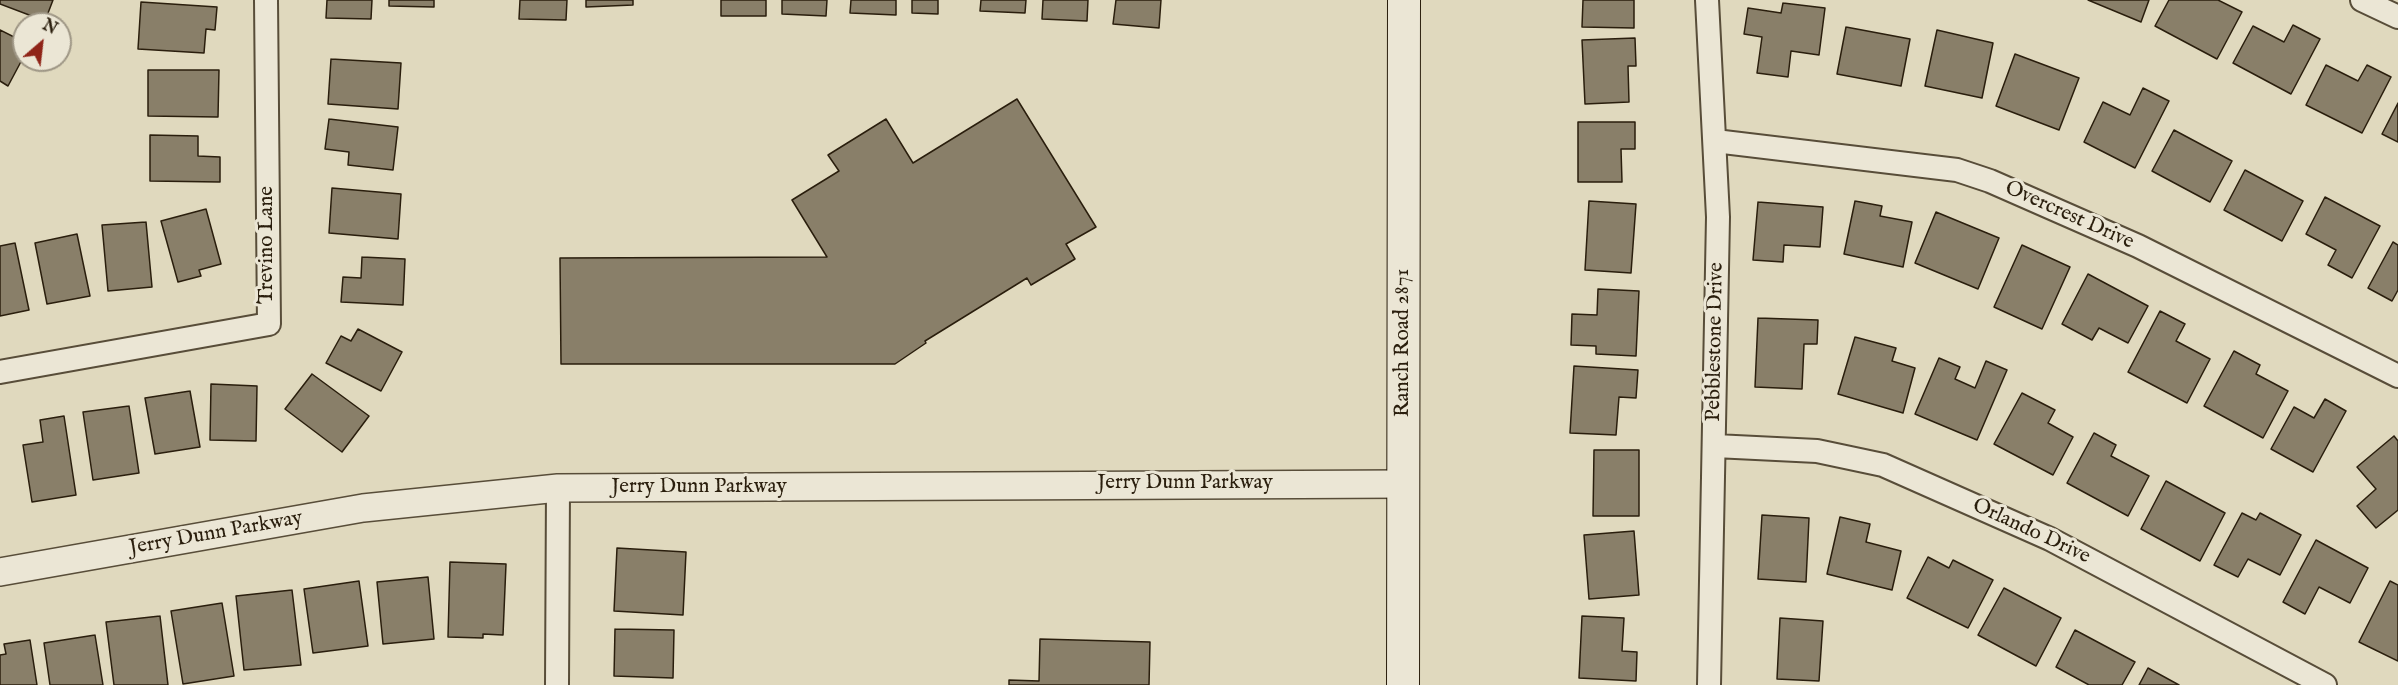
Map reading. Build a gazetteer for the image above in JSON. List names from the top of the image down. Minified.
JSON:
{"streets":{"main road":["Ranch Road 2871"],"street":["Overcrest Drive","Trevino Lane","Pebblestone Drive","Jerry Dunn Parkway","Orlando Drive"]},"crossings":[["Overcrest Drive","Pebblestone Drive"],["Pebblestone Drive","Orlando Drive"],["Ranch Road 2871","Jerry Dunn Parkway"]],"north":"top right"}
